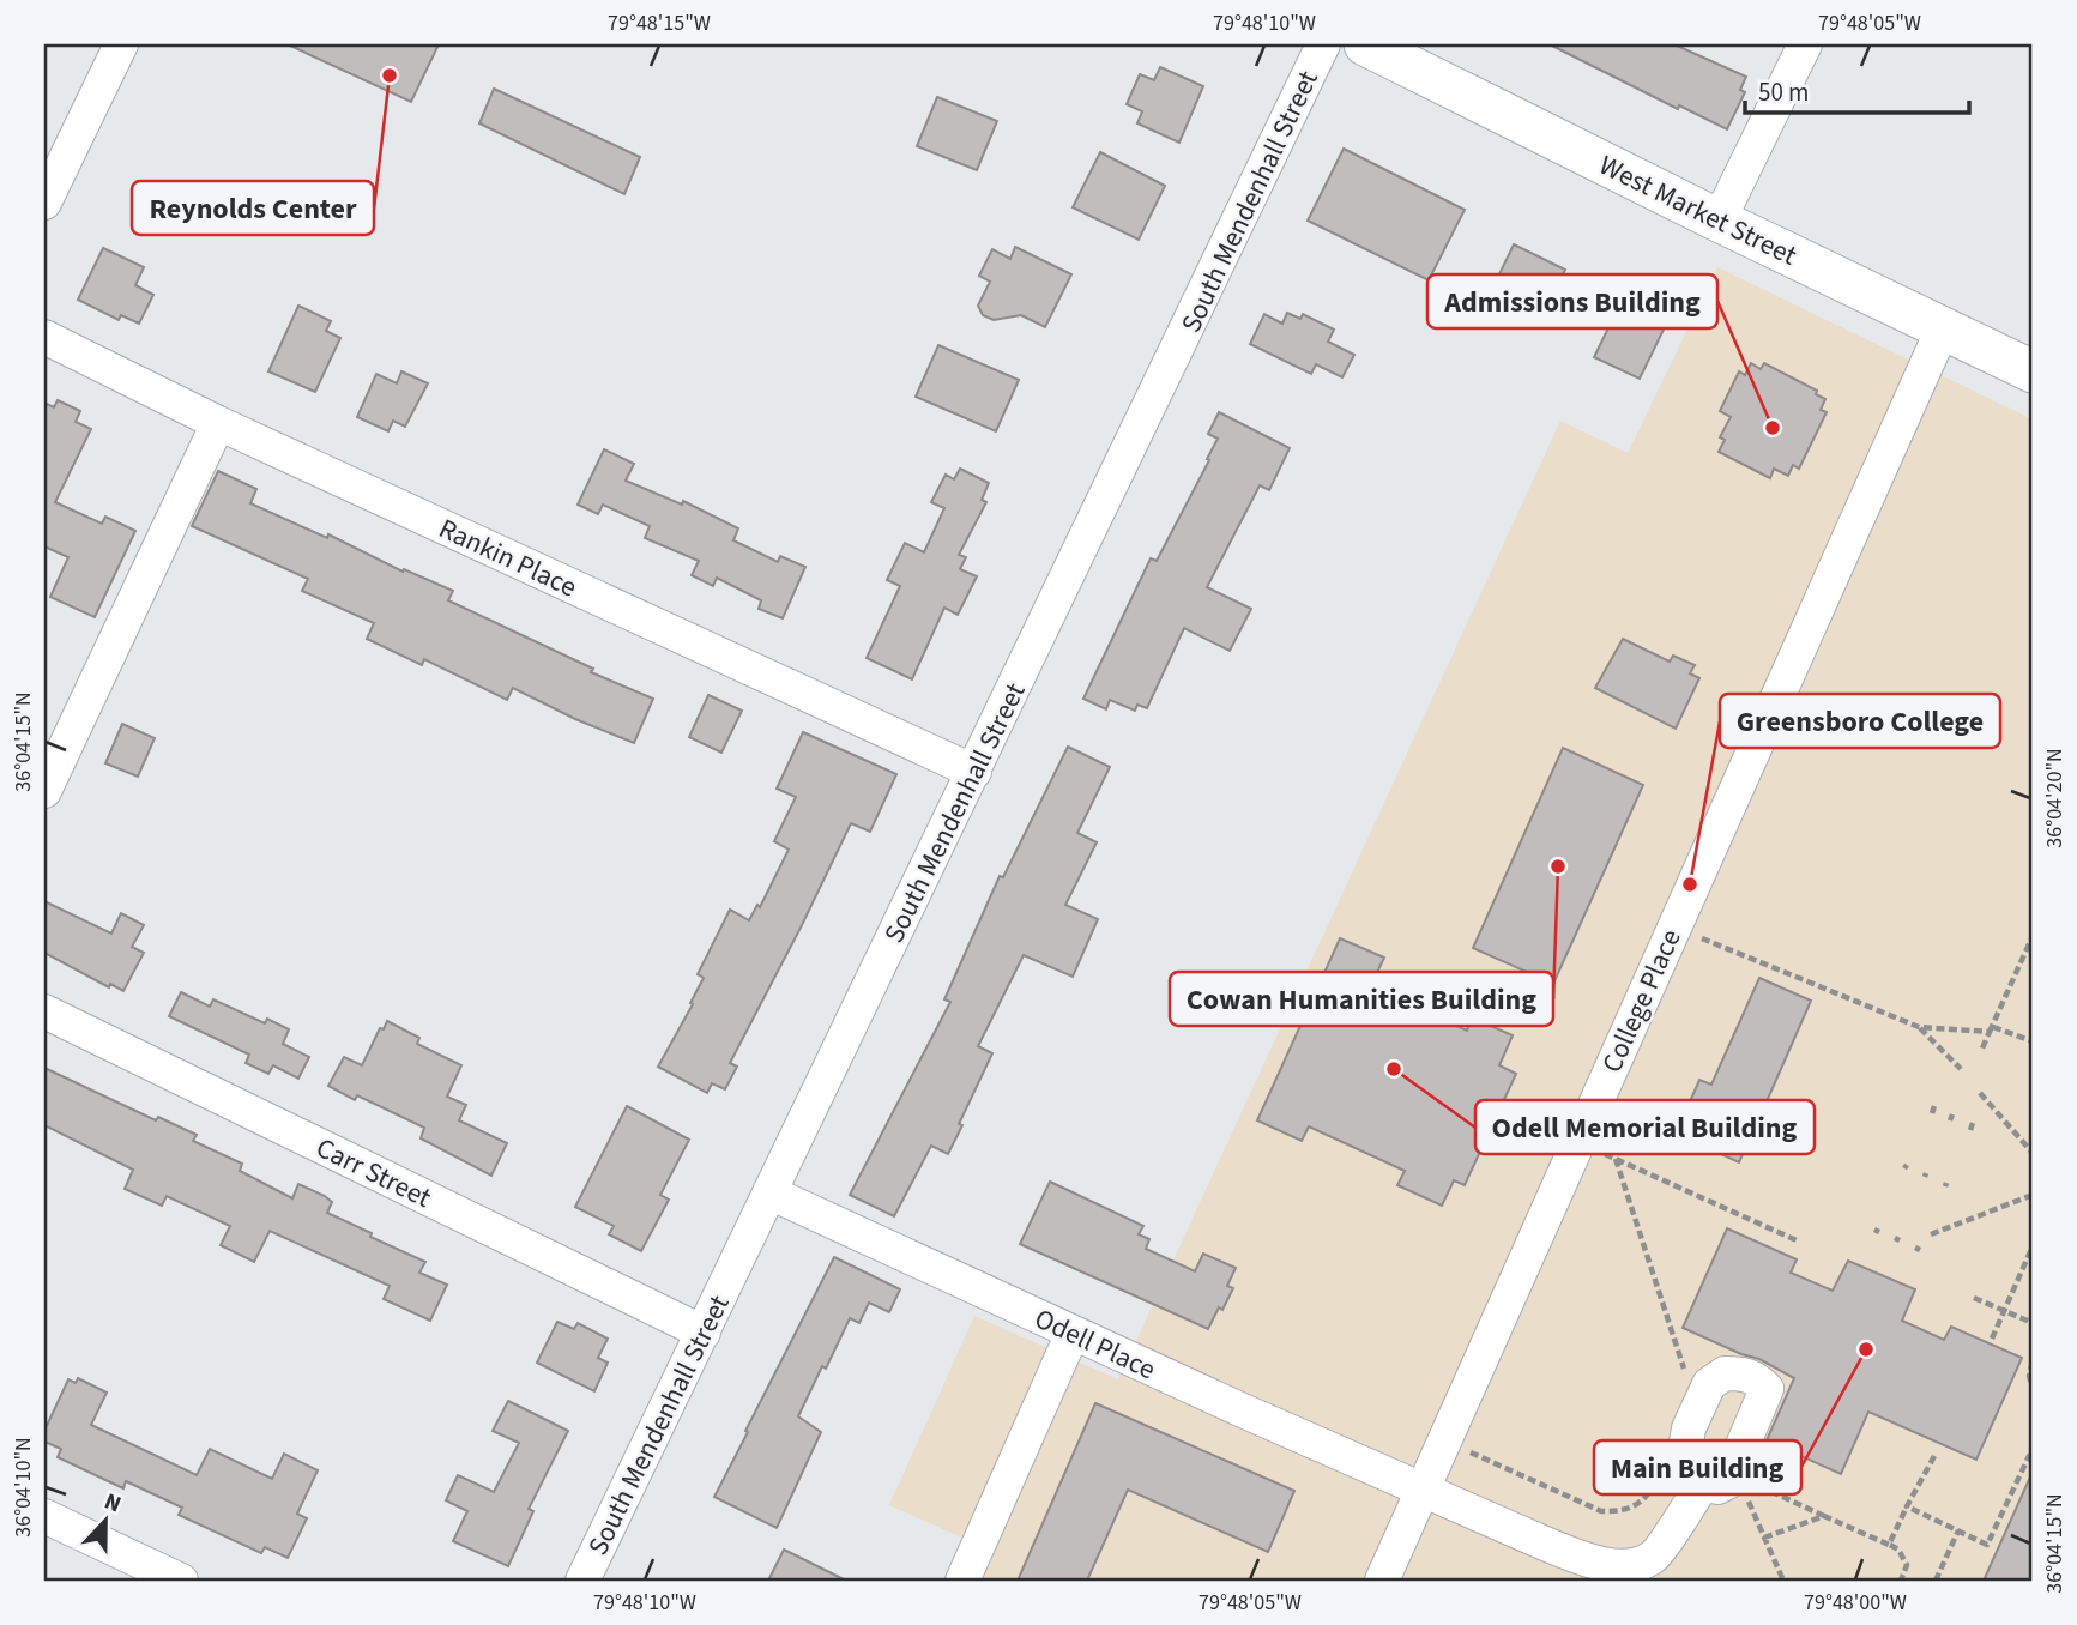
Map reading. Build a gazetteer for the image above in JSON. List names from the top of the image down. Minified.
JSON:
{"streets":{"main road":["West Market Street"],"street":["South Mendenhall Street","Rankin Place","College Place","Carr Street","Odell Place"]},"crossings":[["South Mendenhall Street","Rankin Place"],["South Mendenhall Street","Carr Street"],["South Mendenhall Street","Odell Place"],["West Market Street","College Place"],["College Place","Odell Place"]],"places":["Reynolds Center","Admissions Building","Cowan Humanities Building","Greensboro College","Odell Memorial Building","Main Building"],"scale_bar":"50 m","north":"top","coordinates":["79°48'15\"W","79°48'10\"W","79°48'05\"W","36°04'15\"N","36°04'20\"N","36°04'10\"N","79°48'00\"W"]}
